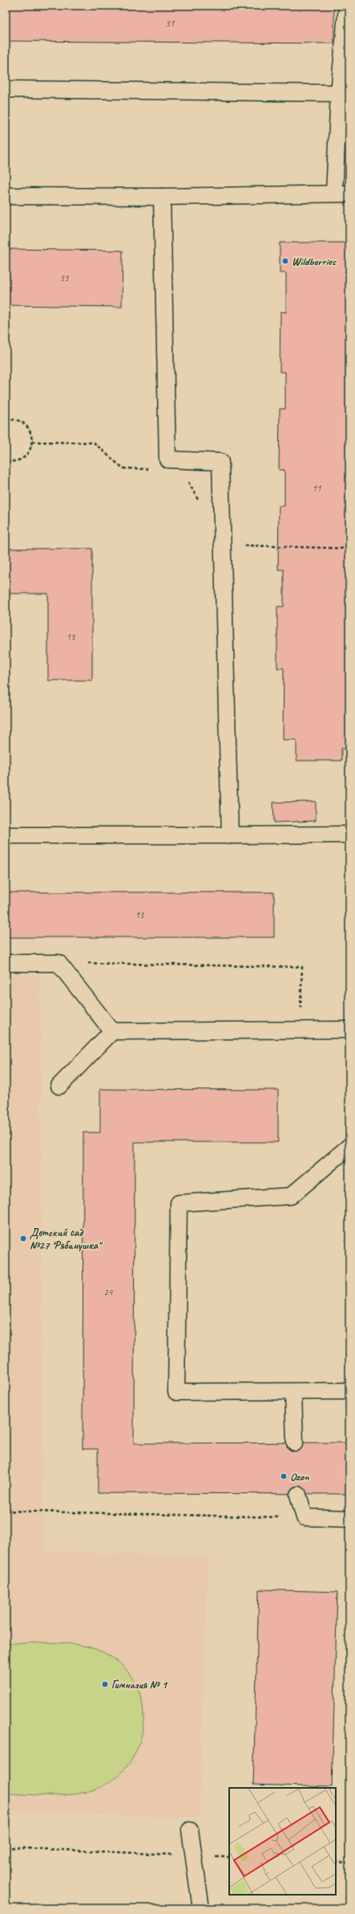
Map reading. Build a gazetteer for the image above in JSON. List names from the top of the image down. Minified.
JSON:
{"places":["Wildberries","Детский сад №27 \"Рябинушка\"","Ozon","Гимназия № 1"],"house_numbers":["31","33","11","13","13","24"]}
